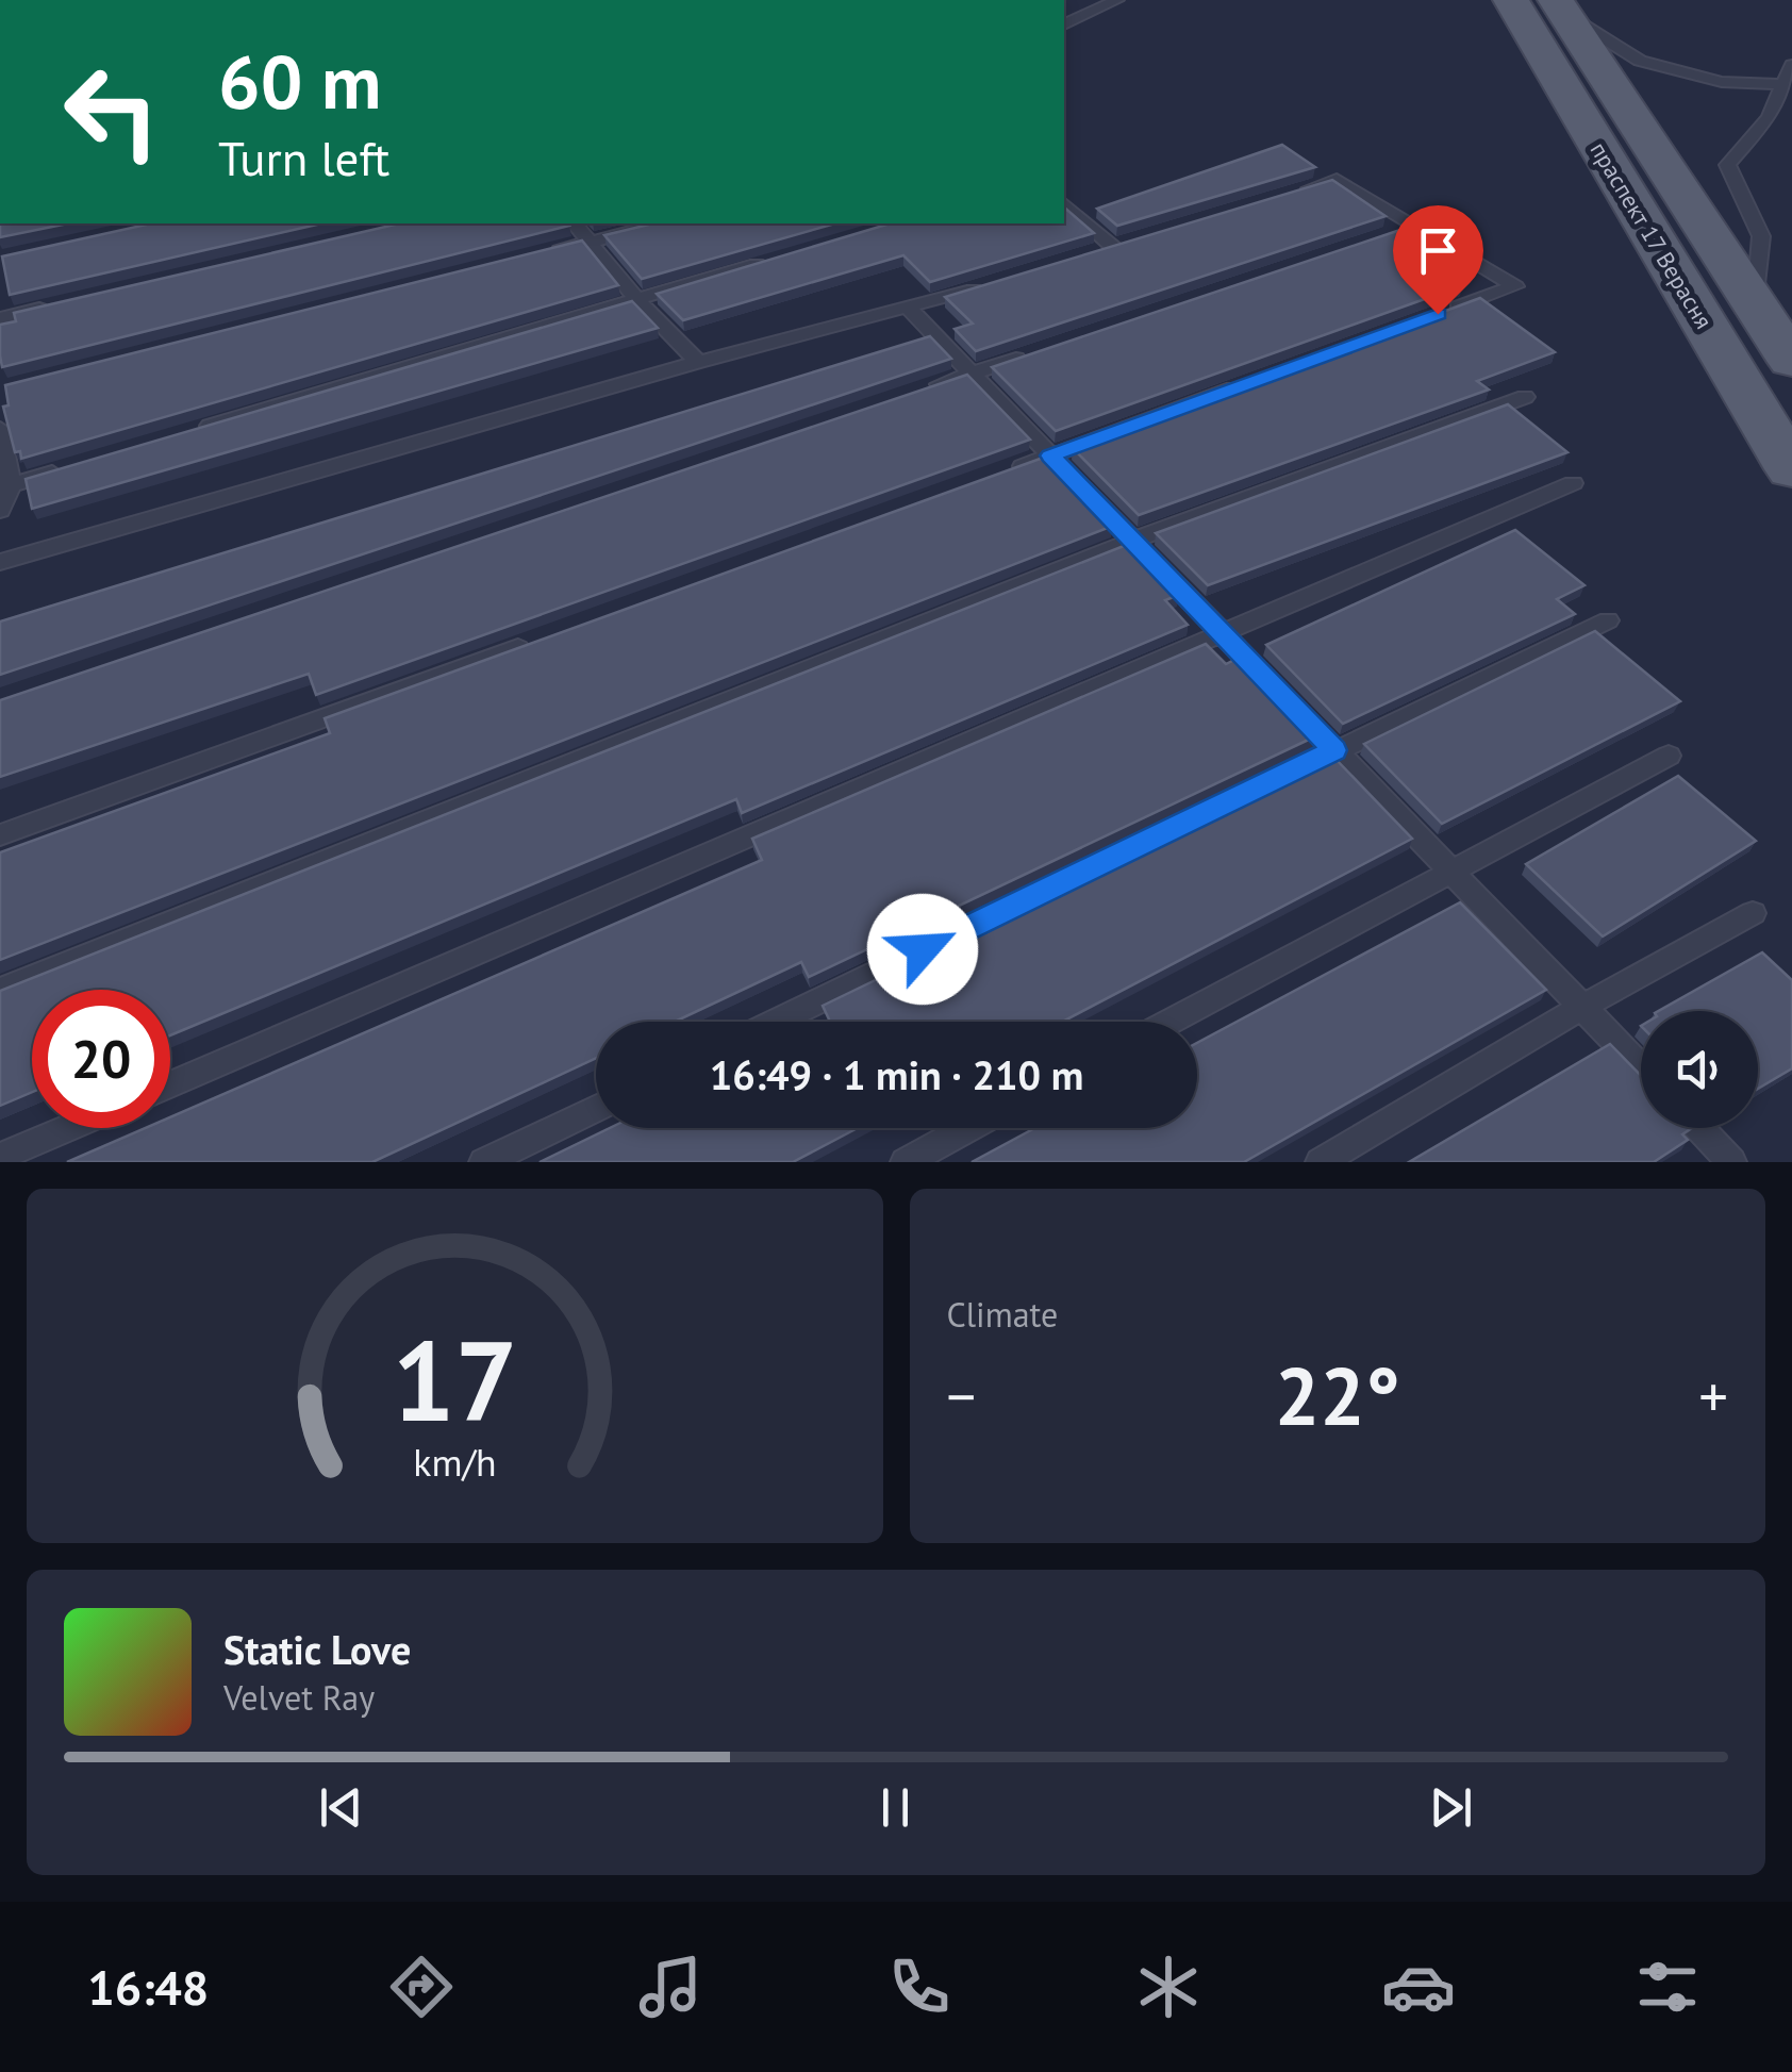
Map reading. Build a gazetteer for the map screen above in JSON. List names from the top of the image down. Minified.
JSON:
{"streets":{"main road":["праспект 17 Верасня"]},"page":{"turn":["60 m","Turn left"],"limit":"20","trip":"16:49 · 1 min · 210 m","tile":"Climate","heat":["−","22°","+"],"song":["Static Love","Velvet Ray"],"tabs":"16:48","gauge":["17","km/h"]}}
